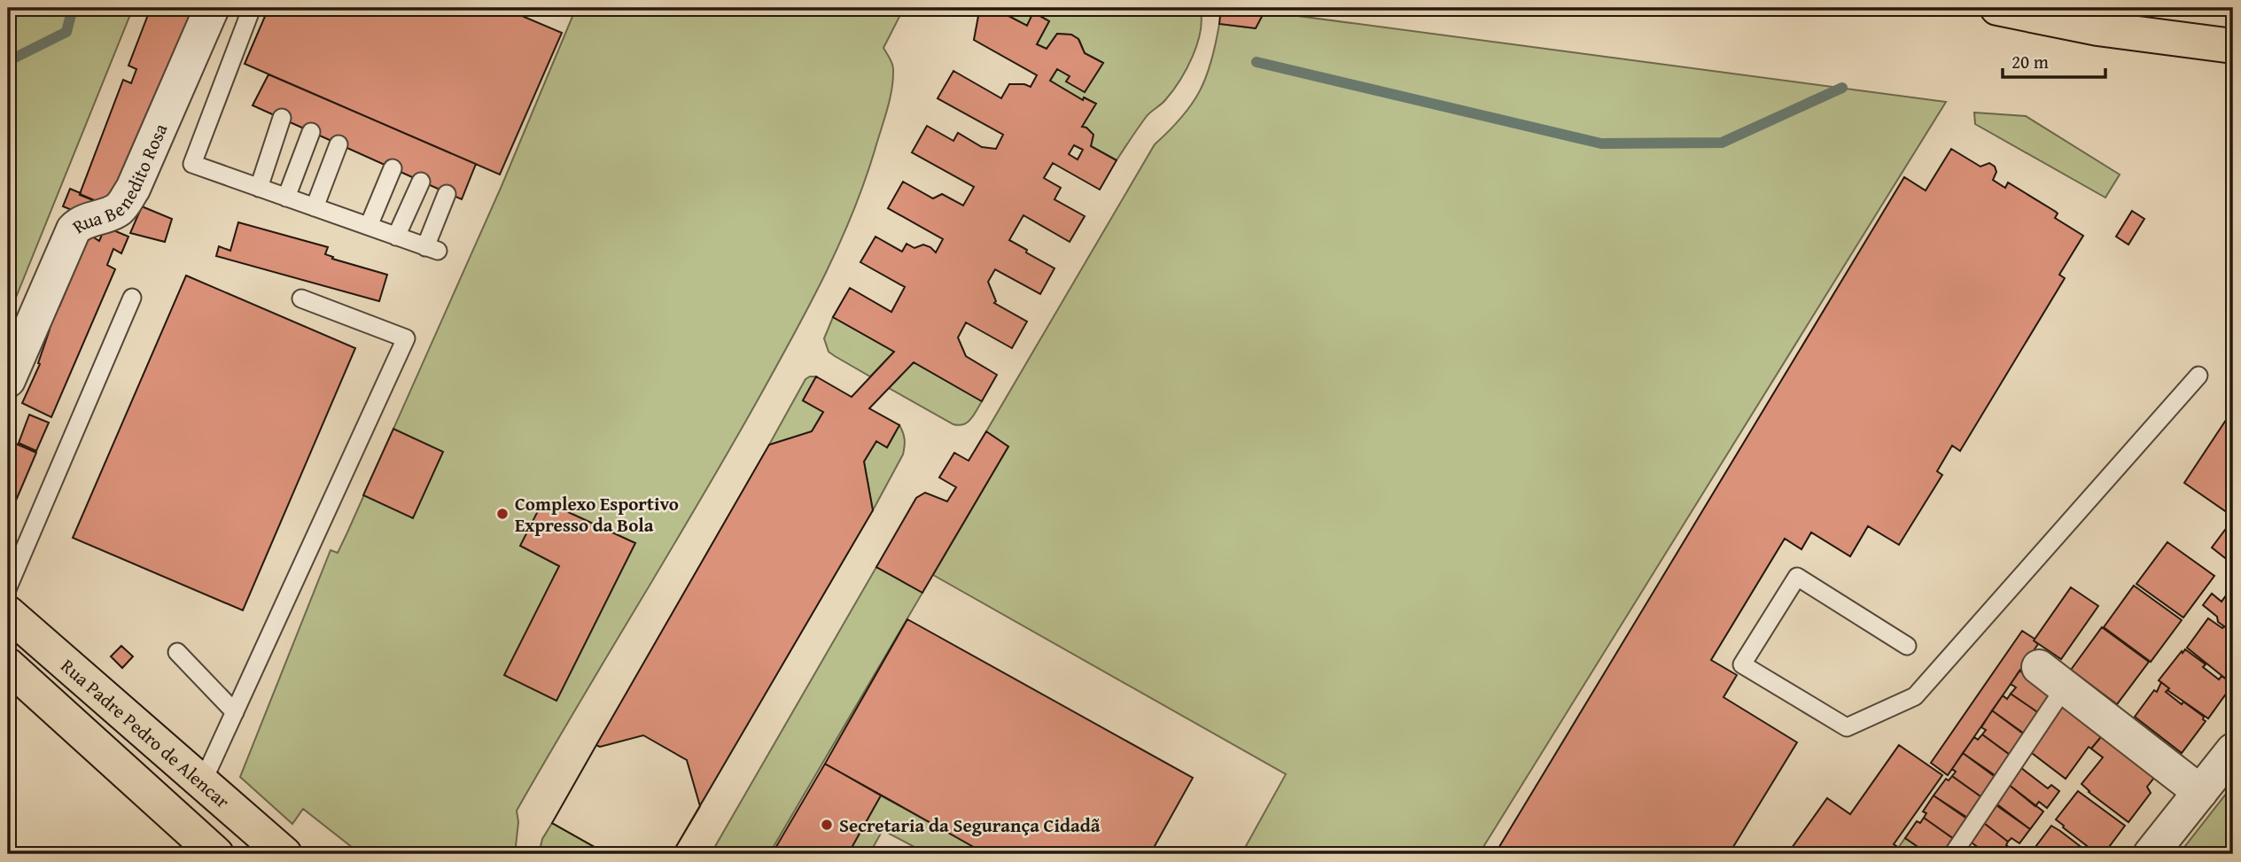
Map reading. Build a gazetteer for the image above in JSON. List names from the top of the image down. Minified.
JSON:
{"streets":{"main road":["Rua Padre Pedro de Alencar"],"street":["Rua Benedito Rosa"]},"places":["Complexo Esportivo Expresso da Bola","Secretaria da Segurança Cidadã"],"scale_bar":"20 m"}
